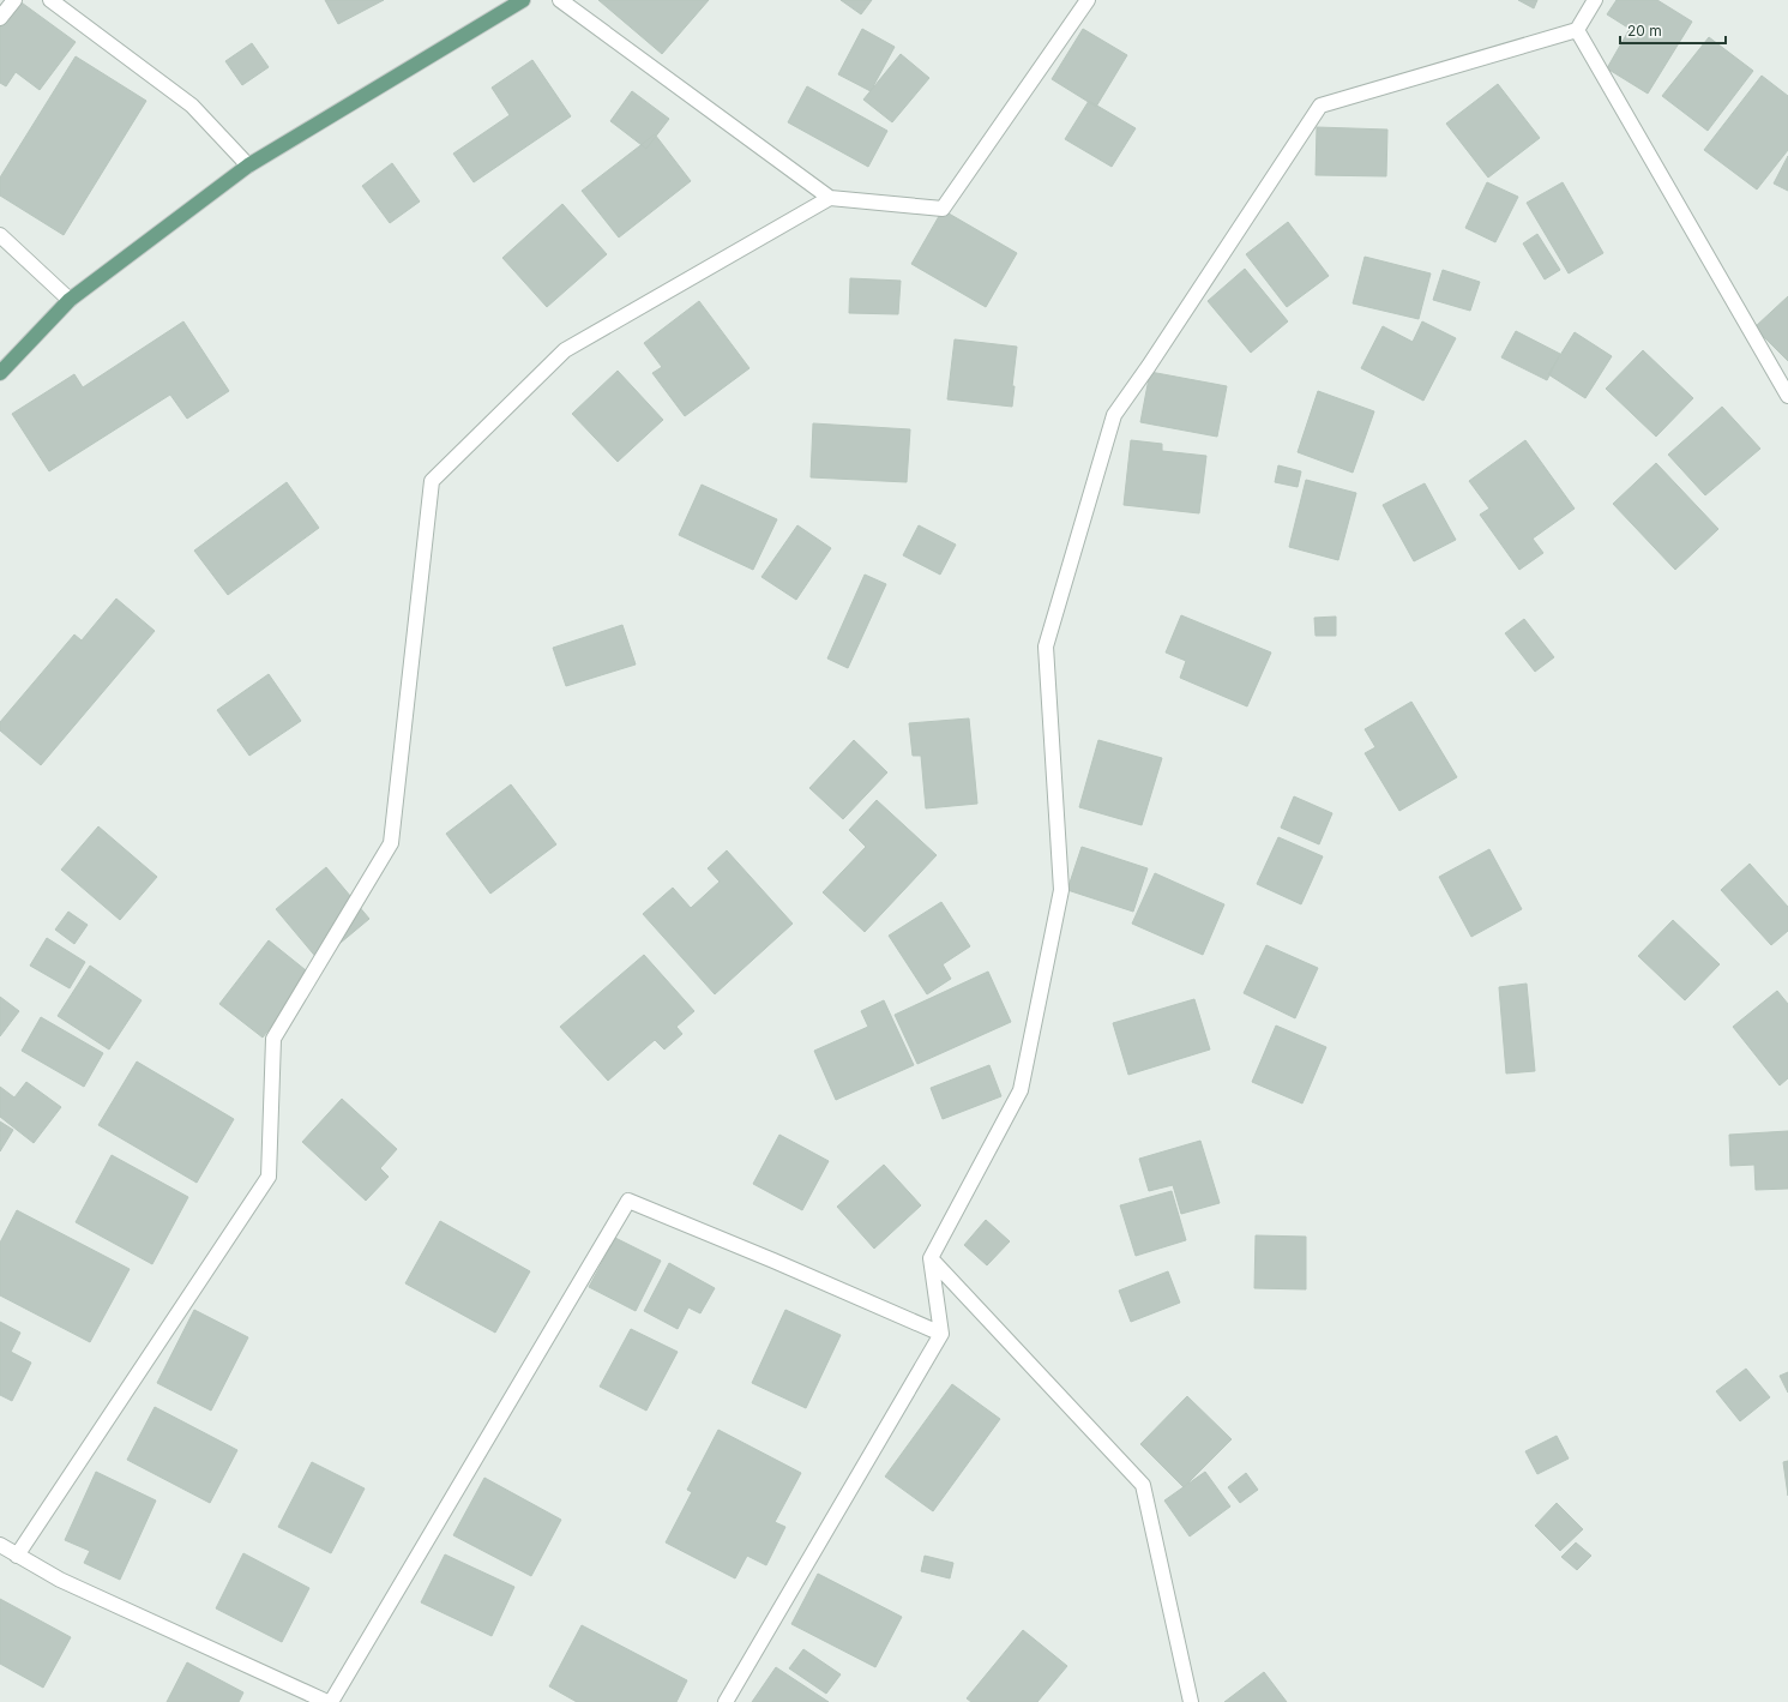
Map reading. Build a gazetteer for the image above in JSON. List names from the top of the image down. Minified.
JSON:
{"scale_bar":"20 m"}
